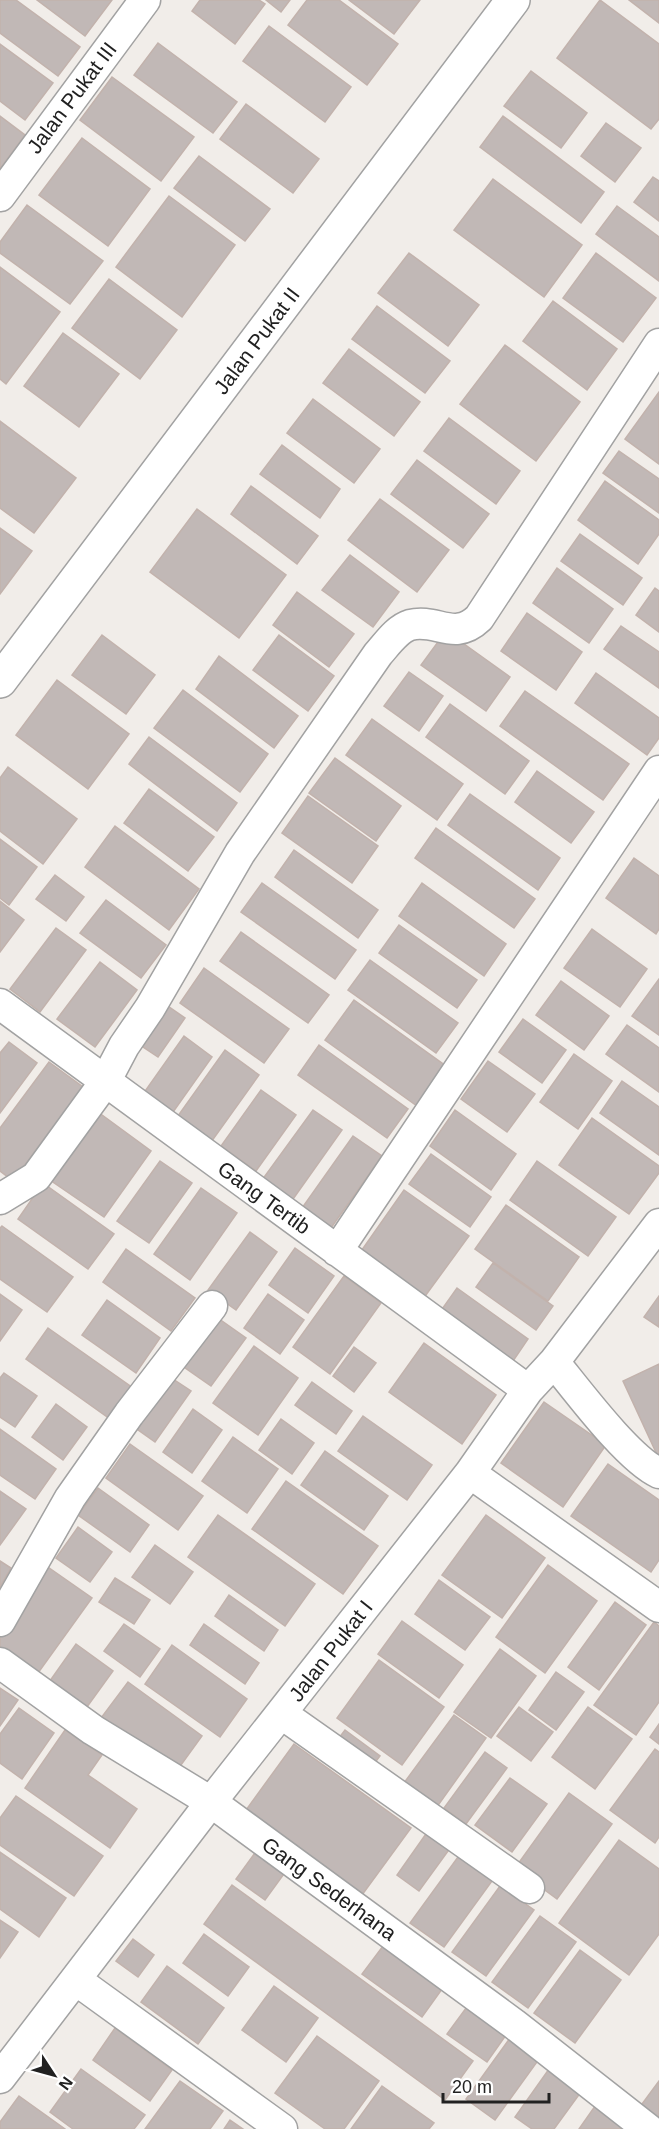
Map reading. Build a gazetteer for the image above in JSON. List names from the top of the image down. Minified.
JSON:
{"streets":{"street":["Jalan Pukat III","Jalan Pukat II","Gang Tertib","Jalan Pukat I","Gang Sederhana"]},"crossings":[["Gang Tertib","Jalan Pukat I"],["Jalan Pukat I","Gang Sederhana"]],"scale_bar":"20 m","north":"bottom right"}
